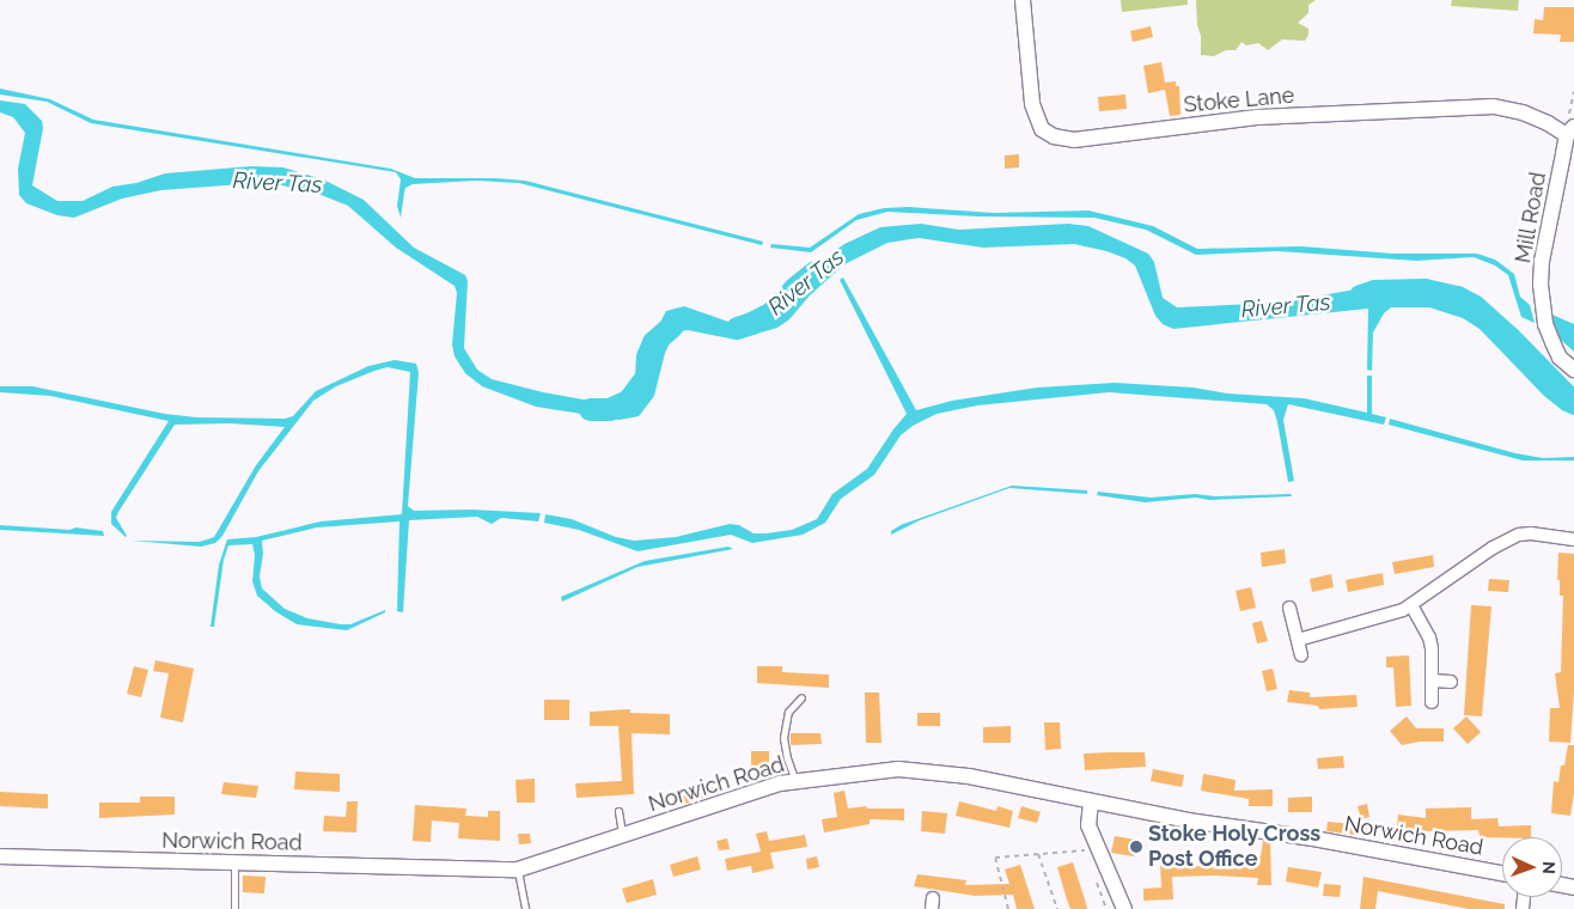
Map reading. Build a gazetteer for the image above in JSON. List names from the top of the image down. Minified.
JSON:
{"streets":{"street":["Stoke Lane","Mill Road","Norwich Road"]},"crossings":[["Stoke Lane","Mill Road"]],"water":["River Tas"],"places":["Stoke Holy Cross Post Office"],"north":"right"}
